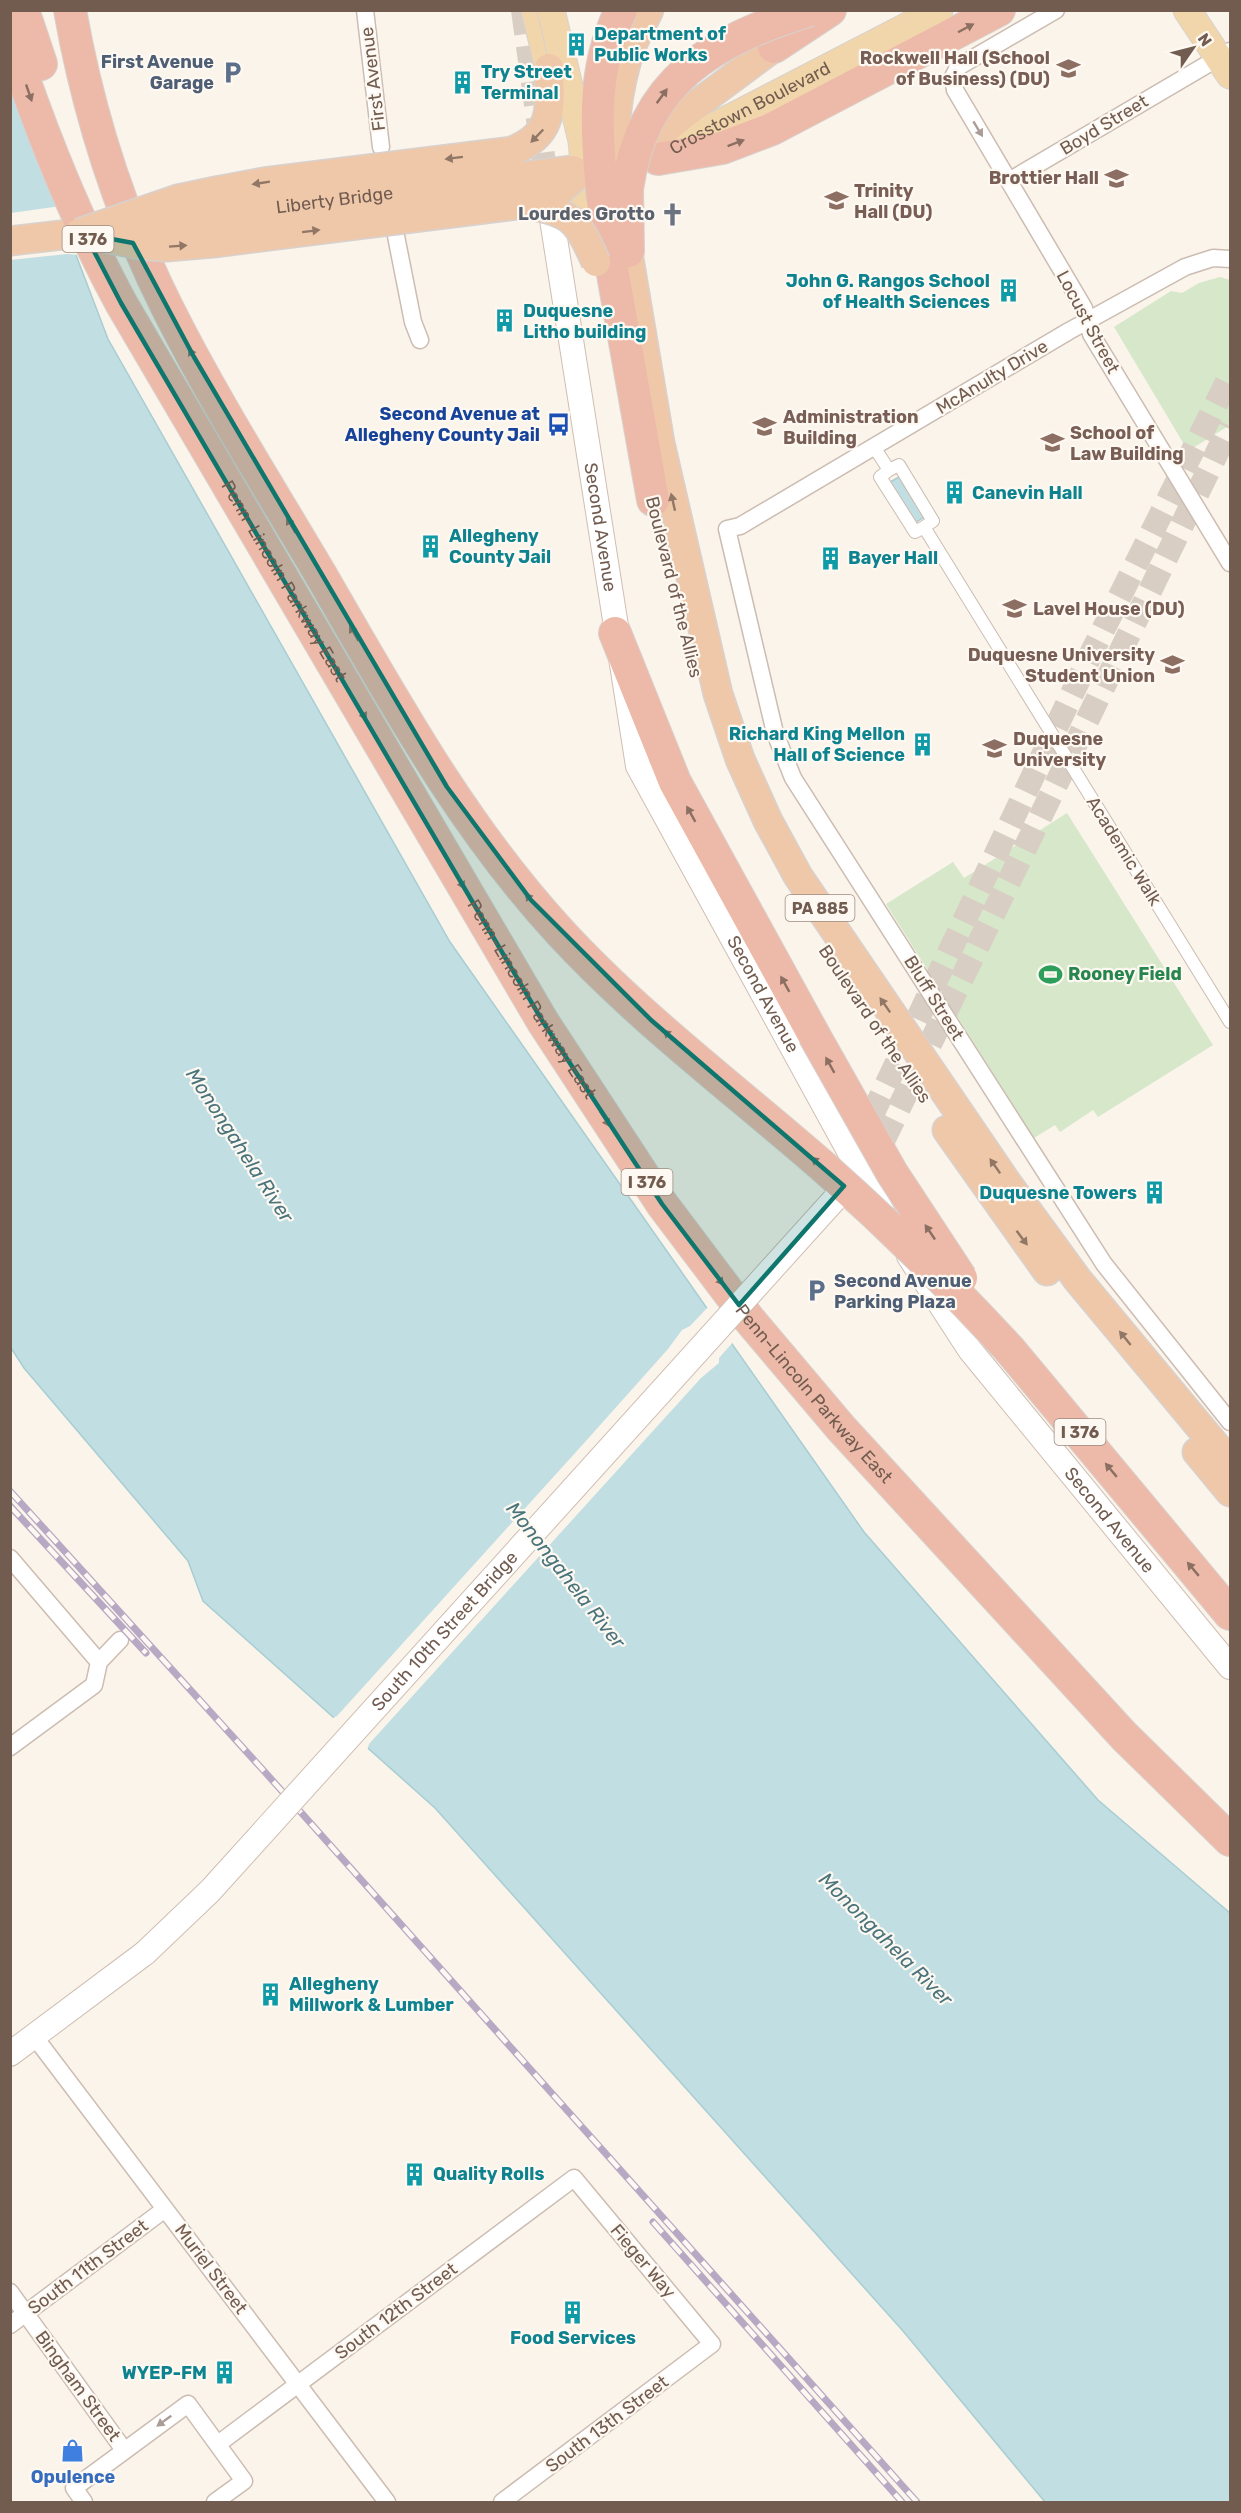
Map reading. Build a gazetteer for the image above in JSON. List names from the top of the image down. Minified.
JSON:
{"streets":{"highway":["Liberty Bridge","I 376","Penn-Lincoln Parkway East","Boulevard of the Allies","PA 885"],"main road":["Crosstown Boulevard","Second Avenue","South 10th Street Bridge"],"street":["First Avenue","Boyd Street","Locust Street","McAnulty Drive","Academic Walk","Bluff Street","Fieger Way","South 11th Street","Muriel Street","South 12th Street","Bingham Street","South 13th Street"]},"crossings":[["Crosstown Boulevard","Liberty Bridge"],["Boyd Street","Locust Street"],["Liberty Bridge","Boulevard of the Allies"],["Locust Street","McAnulty Drive"],["McAnulty Drive","Academic Walk"],["McAnulty Drive","Bluff Street"],["Second Avenue","South 10th Street Bridge"],["South 10th Street Bridge","Muriel Street"],["Fieger Way","South 12th Street"],["Fieger Way","South 13th Street"],["South 11th Street","Muriel Street"],["South 11th Street","Bingham Street"],["Muriel Street","South 12th Street"]],"water":["Monongahela River"],"places":{"building":["Department of Public Works","Try Street Terminal","John G. Rangos School of Health Sciences","Duquesne Litho building","Canevin Hall","Allegheny County Jail","Bayer Hall","Richard King Mellon Hall of Science","Duquesne Towers","Allegheny Millwork & Lumber","Quality Rolls","Food Services","WYEP-FM"],"school or university":["Rockwell Hall (School of Business) (DU)","Brottier Hall","Trinity Hall (DU)","Administration Building","School of Law Building","Lavel House (DU)","Duquesne University Student Union","Duquesne University"],"parking":["First Avenue Garage","Second Avenue Parking Plaza"],"church":["Lourdes Grotto"],"bus stop":["Second Avenue at Allegheny County Jail"],"sports":["Rooney Field"],"shop":["Opulence"]},"north":"top right"}
